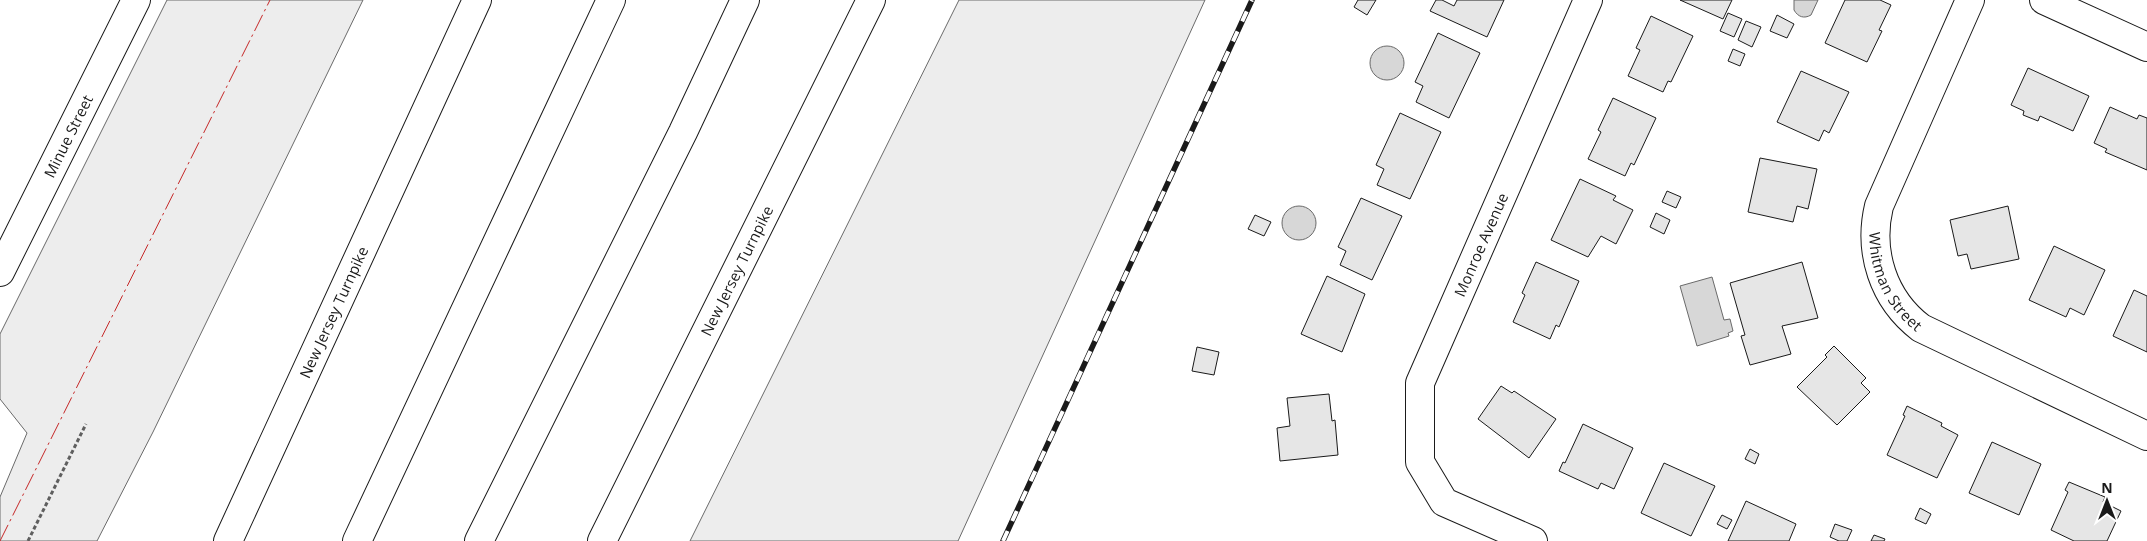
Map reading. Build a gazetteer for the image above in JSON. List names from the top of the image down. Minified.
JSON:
{"streets":{"main road":["Minue Street","Monroe Avenue","New Jersey Turnpike","Whitman Street"]},"north":"top"}
